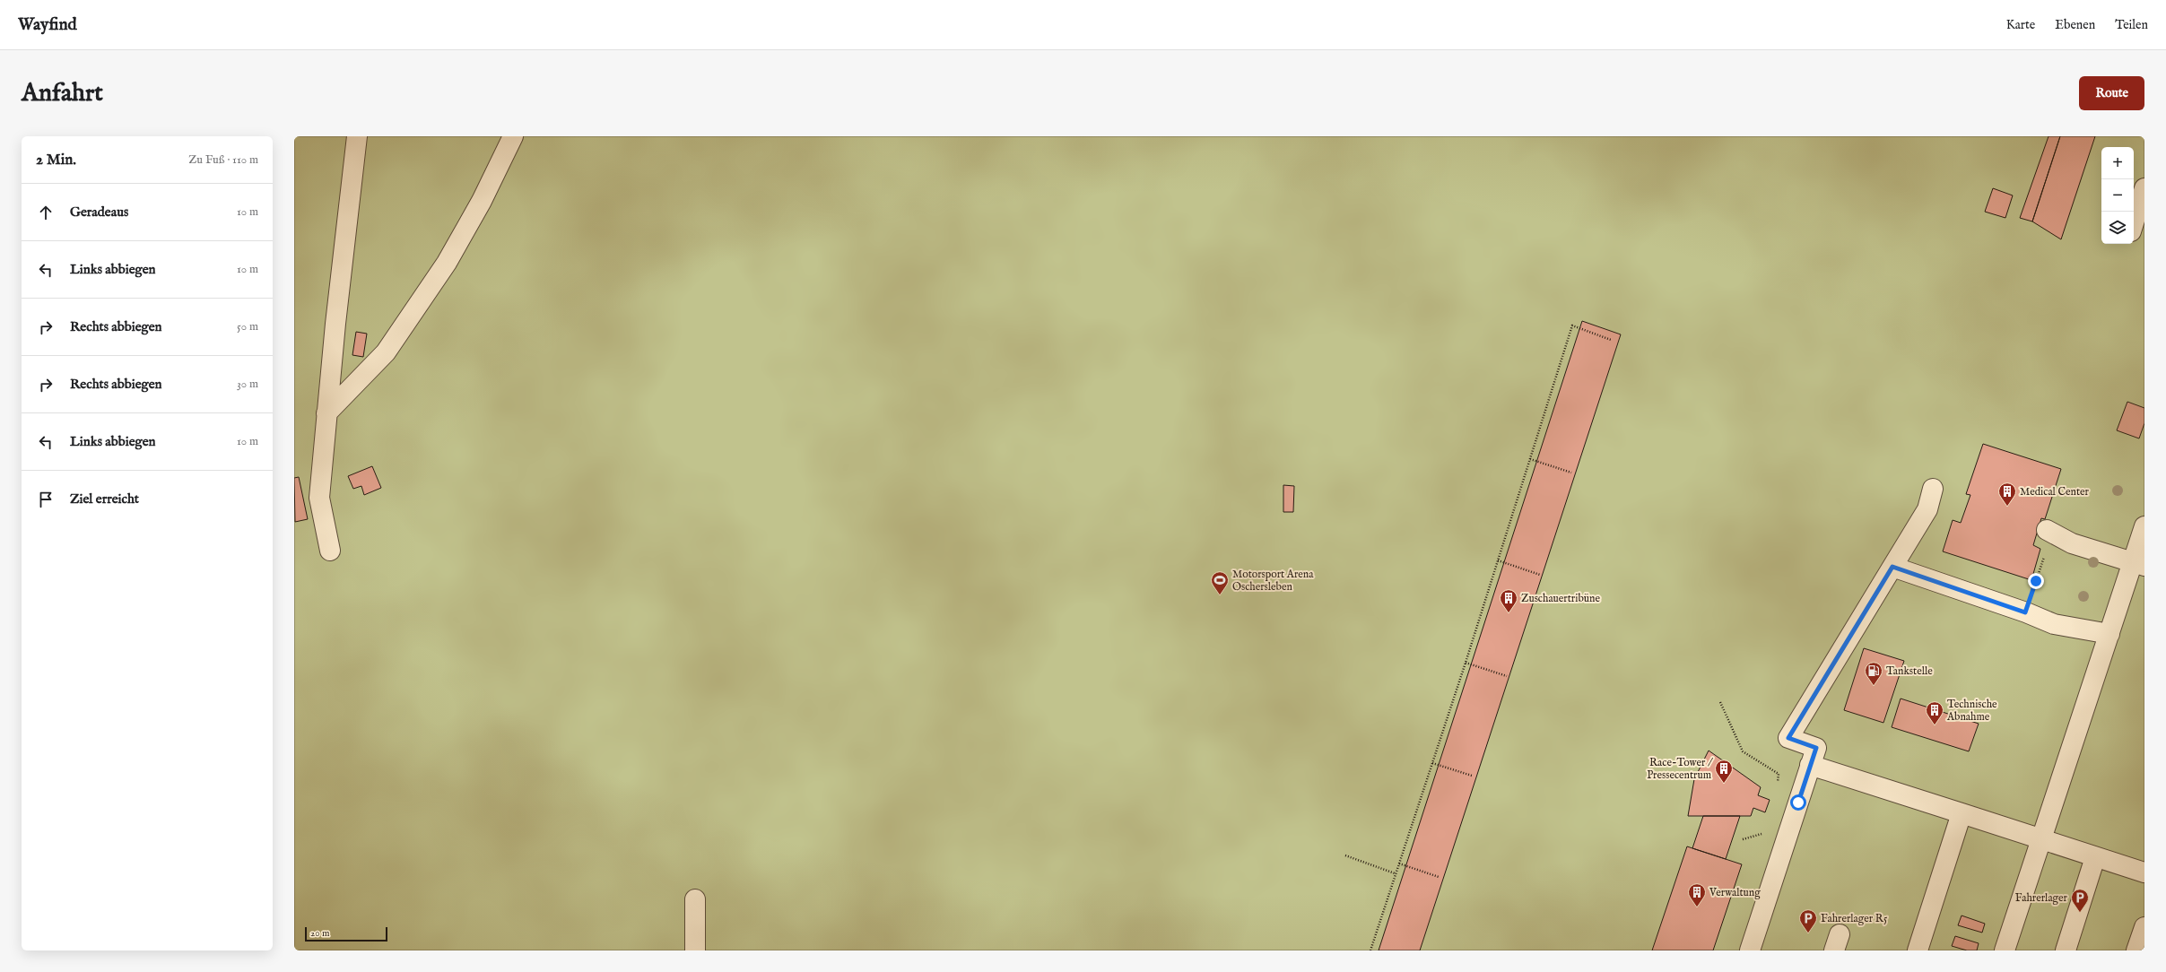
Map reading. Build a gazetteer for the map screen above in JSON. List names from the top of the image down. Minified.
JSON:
{"places":{"building":["Medical Center","Zuschauertribüne","Technische Abnahme","Race-Tower / Pressecentrum","Verwaltung"],"sports":["Motorsport Arena Oschersleben"],"fuel station":["Tankstelle"],"parking":["Fahrerlager","Fahrerlager R5"]},"scale_bar":"20 m","page":{"header":"Wayfind","nav":["Karte","Ebenen","Teilen"],"buttons":"Route","title":"Anfahrt","heading":["2 Min.","Zu Fuß · 110 m"],"map_buttons":["+","−"],"list":[["Geradeaus","10 m"],["Links abbiegen","10 m"],["Rechts abbiegen","50 m"],["Rechts abbiegen","30 m"],["Links abbiegen","10 m"],"Ziel erreicht"],"scale":"20 m"}}
